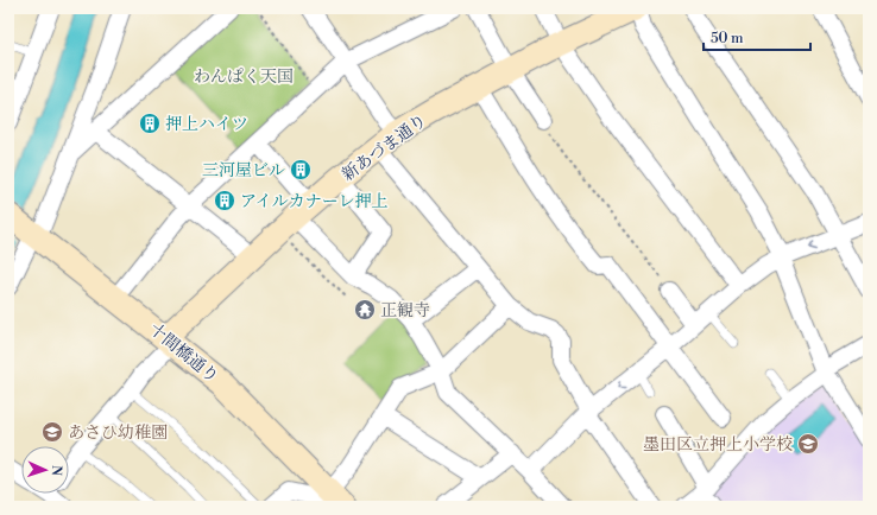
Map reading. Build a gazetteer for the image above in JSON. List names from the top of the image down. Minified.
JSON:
{"streets":{"street":["新あづま通り","十間橋通り"]},"crossings":[["新あづま通り","十間橋通り"]],"parks":["わんぱく天国"],"places":{"building":["押上ハイツ","三河屋ビル","アイルカナーレ押上"],"temple":["正観寺"],"school or university":["あさひ幼稚園","墨田区立押上小学校"]},"scale_bar":"50 m","north":"right"}
